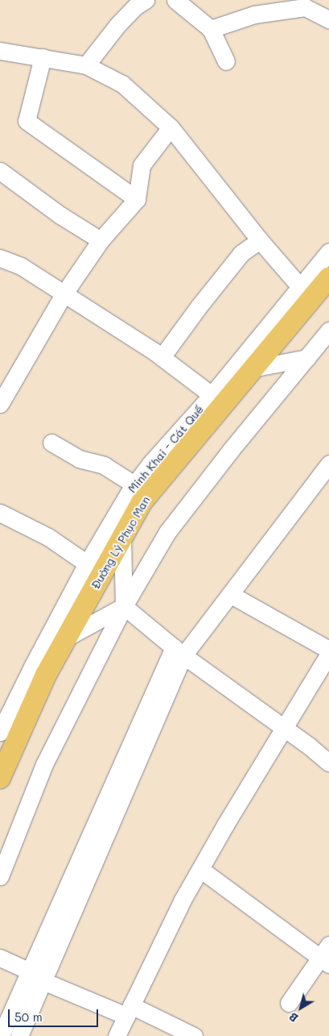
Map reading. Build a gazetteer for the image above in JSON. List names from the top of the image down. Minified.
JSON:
{"streets":{"main road":["Đường Lý Phục Man"],"street":["Minh Khai - Cát Quế"]},"crossings":[["Minh Khai - Cát Quế","Đường Lý Phục Man"]],"scale_bar":"50 m","north":"bottom left"}
